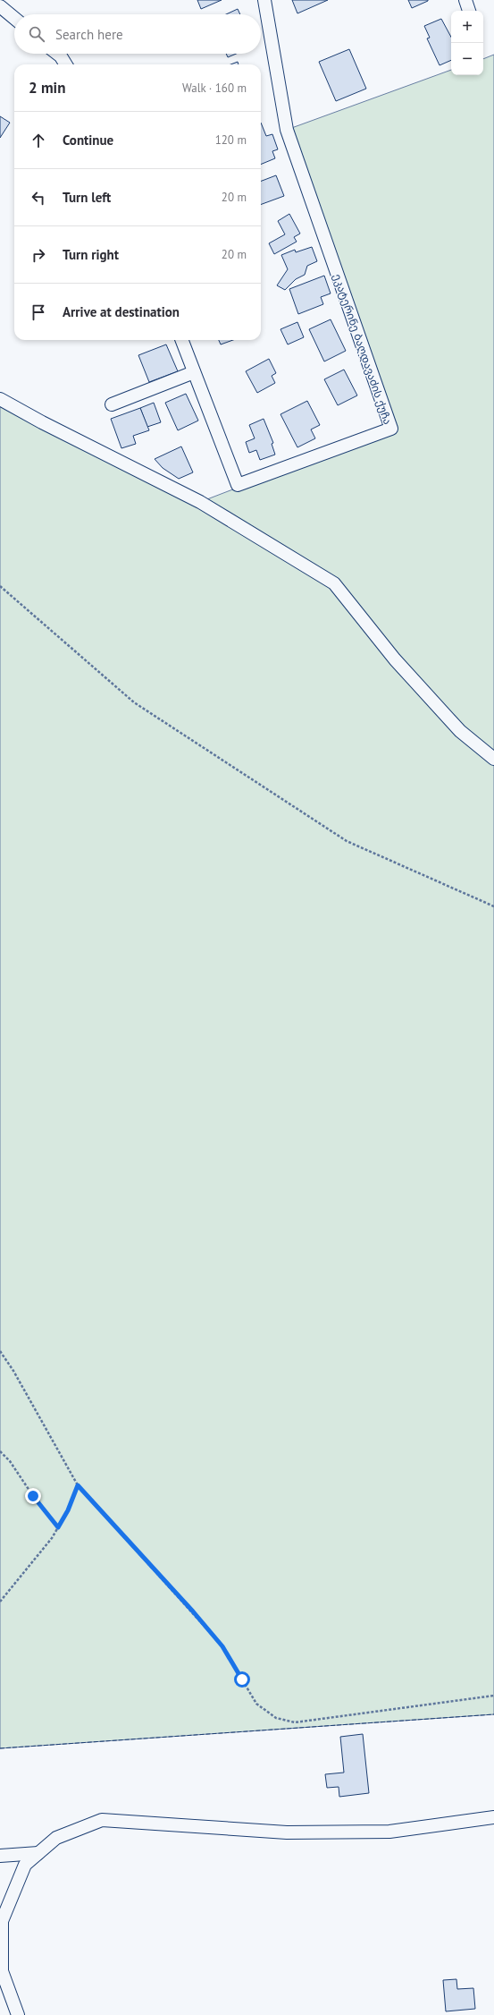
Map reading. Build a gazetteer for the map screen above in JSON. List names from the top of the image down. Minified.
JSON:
{"streets":{"street":["ეკატერინე ბაღდავაძის ქუჩა"]},"page":{"map_buttons":["+","−"],"search":"Search here","heading":["2 min","Walk · 160 m"],"list":[["Continue","120 m"],["Turn left","20 m"],["Turn right","20 m"],"Arrive at destination"]}}
